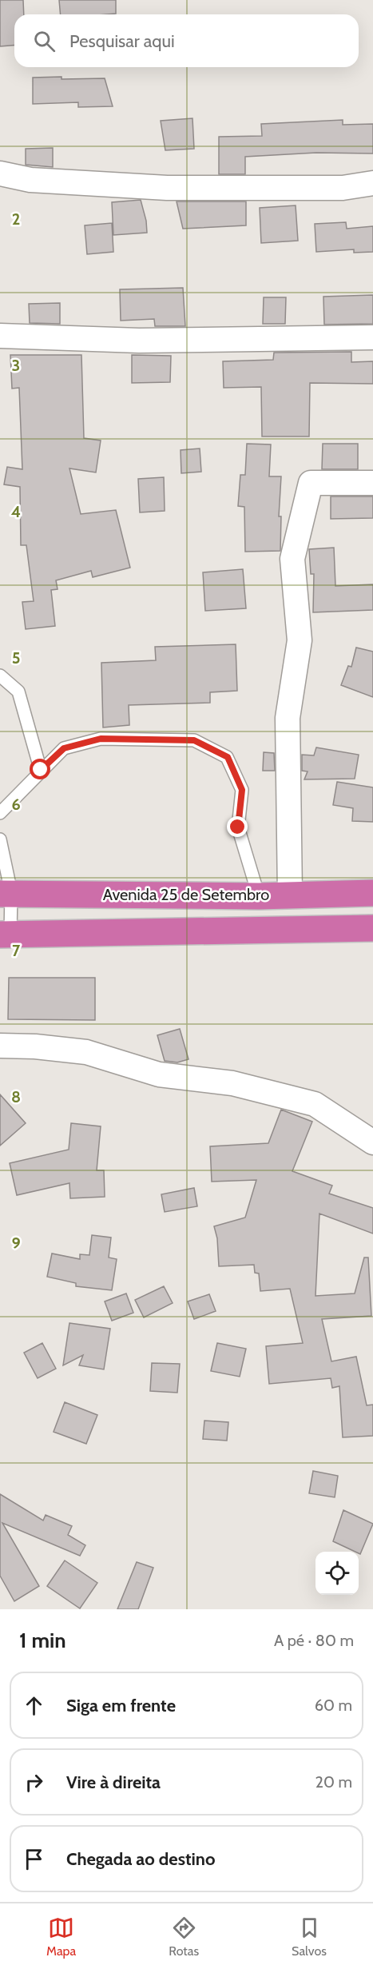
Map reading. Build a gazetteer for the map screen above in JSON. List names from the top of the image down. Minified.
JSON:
{"streets":{"highway":["Avenida 25 de Setembro"]},"page":{"search":"Pesquisar aqui","heading":["1 min","A pé · 80 m"],"list":[["Siga em frente","60 m"],["Vire à direita","20 m"],"Chegada ao destino"],"nav":["Mapa","Rotas","Salvos"]},"grid":{"rows":["2","3","4","5","6","7","8","9"]}}
